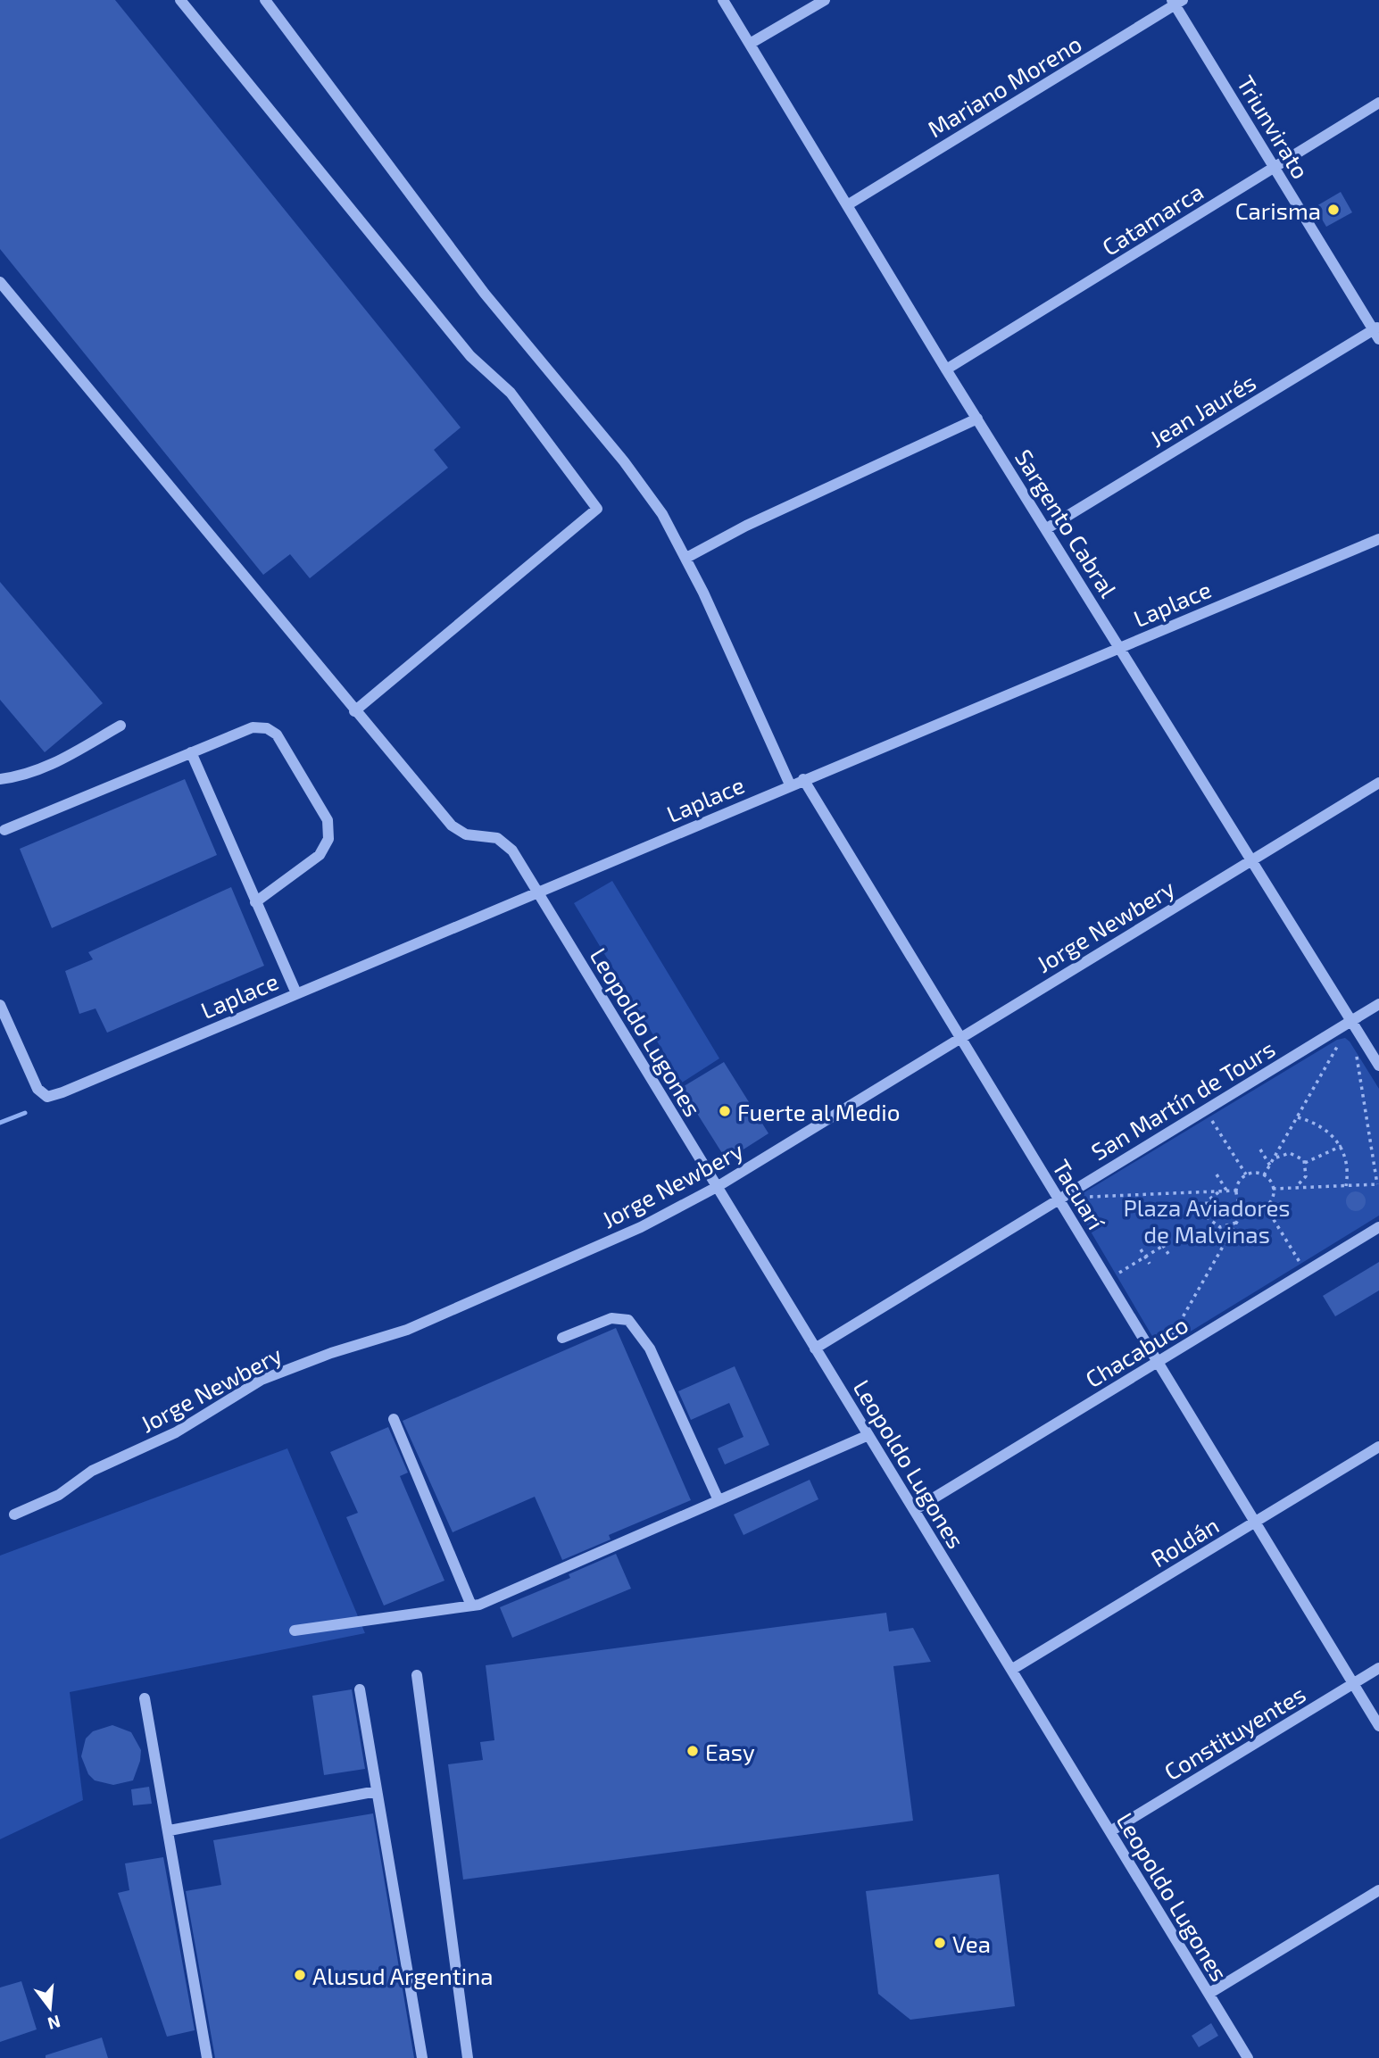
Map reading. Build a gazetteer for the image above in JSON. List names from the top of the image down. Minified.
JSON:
{"streets":{"street":["Mariano Moreno","Triunvirato","Catamarca","Jean Jaurés","Sargento Cabral","Laplace","Jorge Newbery","Leopoldo Lugones","San Martín de Tours","Tacuarí","Chacabuco","Roldán","Constituyentes"]},"crossings":[["Mariano Moreno","Triunvirato"],["Mariano Moreno","Sargento Cabral"],["Triunvirato","Catamarca"],["Triunvirato","Jean Jaurés"],["Catamarca","Sargento Cabral"],["Jean Jaurés","Sargento Cabral"],["Sargento Cabral","Laplace"],["Sargento Cabral","Jorge Newbery"],["Sargento Cabral","San Martín de Tours"],["Laplace","Leopoldo Lugones"],["Laplace","Tacuarí"],["Jorge Newbery","Leopoldo Lugones"],["Jorge Newbery","Tacuarí"],["Leopoldo Lugones","San Martín de Tours"],["Leopoldo Lugones","Chacabuco"],["Leopoldo Lugones","Roldán"],["Leopoldo Lugones","Constituyentes"],["San Martín de Tours","Tacuarí"],["Tacuarí","Chacabuco"],["Tacuarí","Roldán"],["Tacuarí","Constituyentes"]],"parks":["Plaza Aviadores de Malvinas"],"places":["Carisma","Fuerte al Medio","Easy","Vea","Alusud Argentina"],"north":"bottom"}
